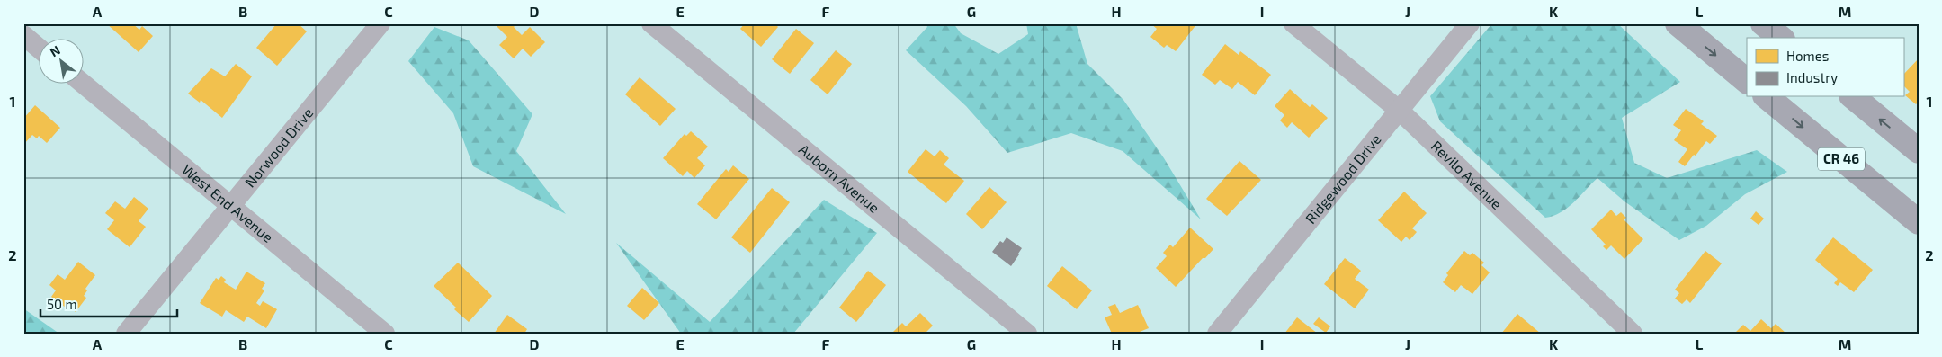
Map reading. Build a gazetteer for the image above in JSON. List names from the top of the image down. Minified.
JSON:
{"streets":{"highway":["CR 46"],"street":["Norwood Drive","Revilo Avenue","Auborn Avenue","Ridgewood Drive","West End Avenue"]},"crossings":[["Norwood Drive","West End Avenue"],["Revilo Avenue","Ridgewood Drive"]],"legend":["Homes","Industry"],"scale_bar":"50 m","north":"top left","grid":{"columns":["A","B","C","D","E","F","G","H","I","J","K","L","M"],"rows":["1","2"]}}
